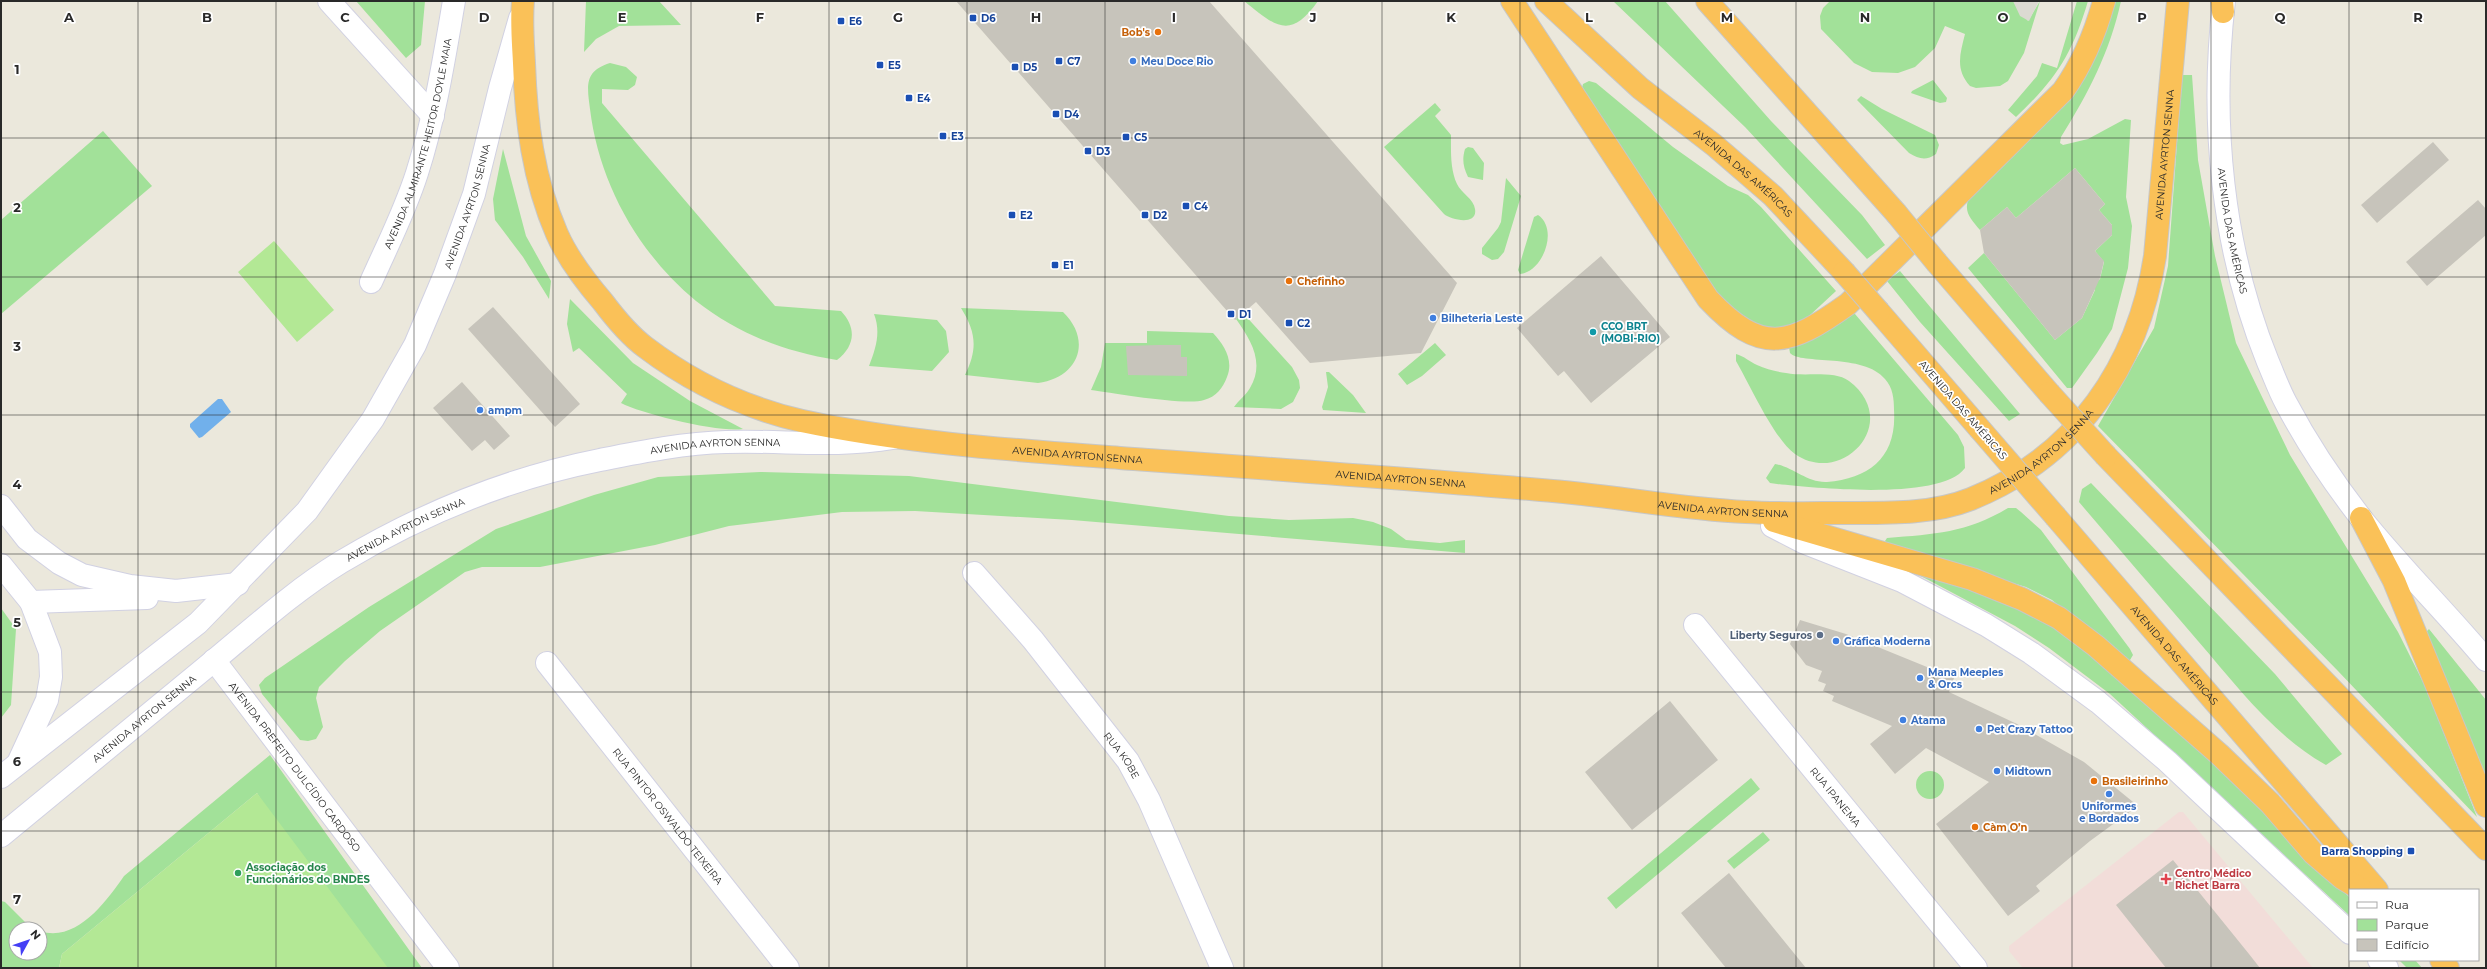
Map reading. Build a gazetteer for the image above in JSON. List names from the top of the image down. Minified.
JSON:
{"streets":{"highway":["AVENIDA AYRTON SENNA","AVENIDA DAS AMÉRICAS"],"main road":["AVENIDA ALMIRANTE HEITOR DOYLE MAIA","RUA KOBE","AVENIDA PREFEITO DULCÍDIO CARDOSO","RUA IPANEMA","RUA PINTOR OSWALDO TEIXEIRA"]},"crossings":[["AVENIDA AYRTON SENNA","AVENIDA PREFEITO DULCÍDIO CARDOSO"]],"places":{"transit":["D6","E6","C7","E5","D5","E4","D4","E3","C5","D3","C4","E2","D2","E1","D1","C2","Barra Shopping"],"other":["Bob's","Meu Doce Rio","Chefinho","Bilheteria Leste","CCO BRT (MOBI-RIO)","ampm","Liberty Seguros","Gráfica Moderna","Mana Meeples & Orcs","Atama","Pet Crazy Tattoo","Midtown","Brasileirinho","Uniformes e Bordados","Càm O’n","Associação dos Funcionários do BNDES"],"health":["Centro Médico Richet Barra"]},"legend":["Rua","Parque","Edifício"],"north":"top right","grid":{"columns":["A","B","C","D","E","F","G","H","I","J","K","L","M","N","O","P","Q","R"],"rows":["1","2","3","4","5","6","7"]}}
